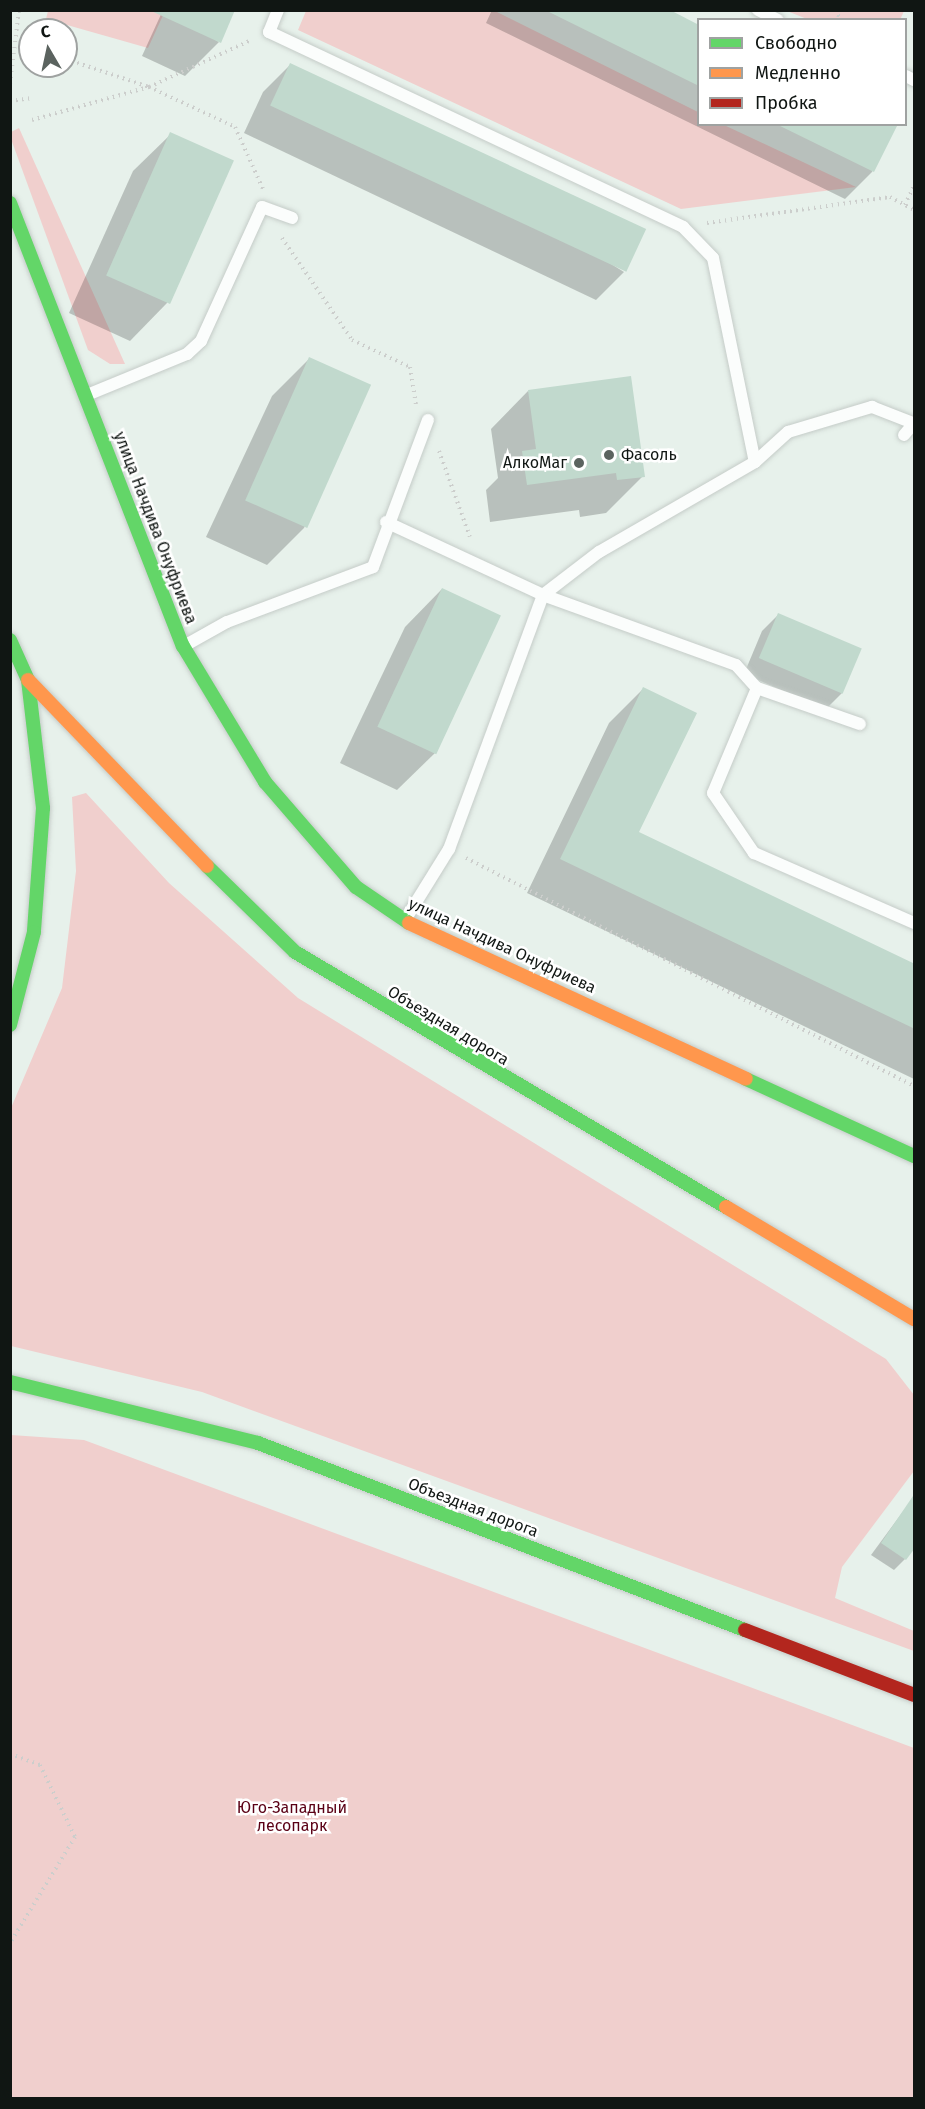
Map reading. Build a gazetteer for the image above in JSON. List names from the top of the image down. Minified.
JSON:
{"streets":{"main road":["улица Начдива Онуфриева","Объездная дорога"]},"parks":["Юго-Западный лесопарк"],"places":["Фасоль","АлкоМаг"],"legend":["Свободно","Медленно","Пробка"],"north":"top"}
